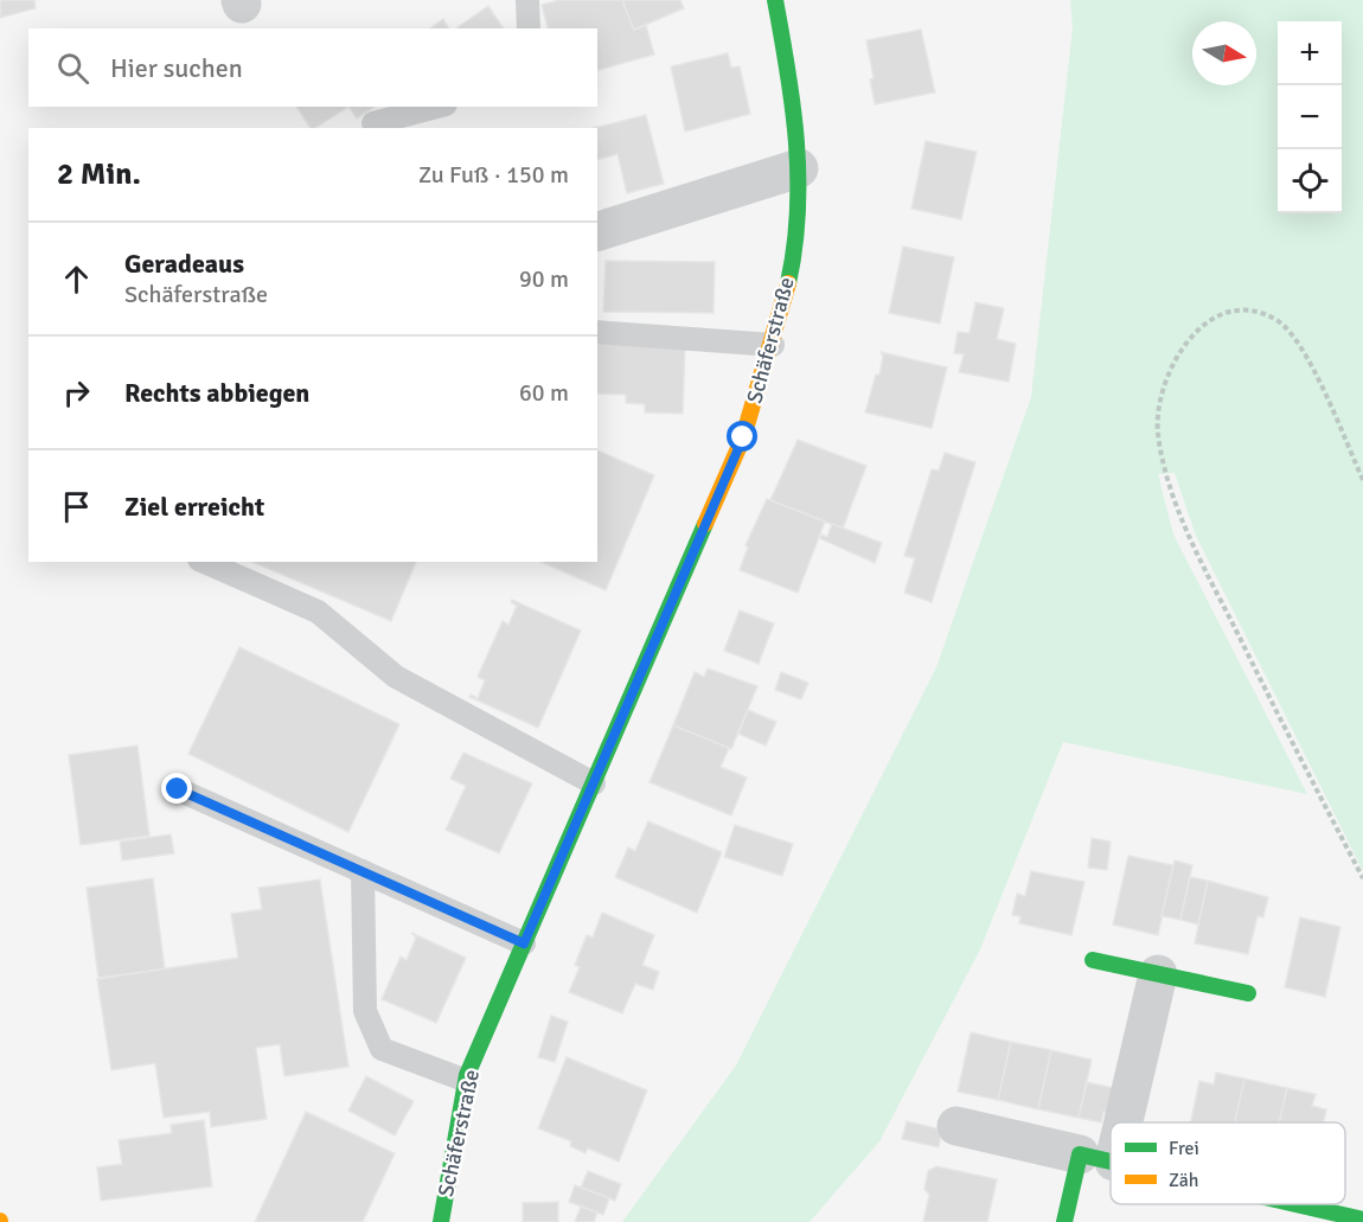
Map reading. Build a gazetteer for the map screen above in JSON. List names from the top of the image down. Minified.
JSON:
{"streets":{"street":["Schäferstraße"]},"legend":["Frei","Zäh"],"north":"right","page":{"map_buttons":["+","−"],"search":"Hier suchen","heading":["2 Min.","Zu Fuß · 150 m"],"list":[["Geradeaus","Schäferstraße","90 m"],["Rechts abbiegen","60 m"],"Ziel erreicht"]}}
